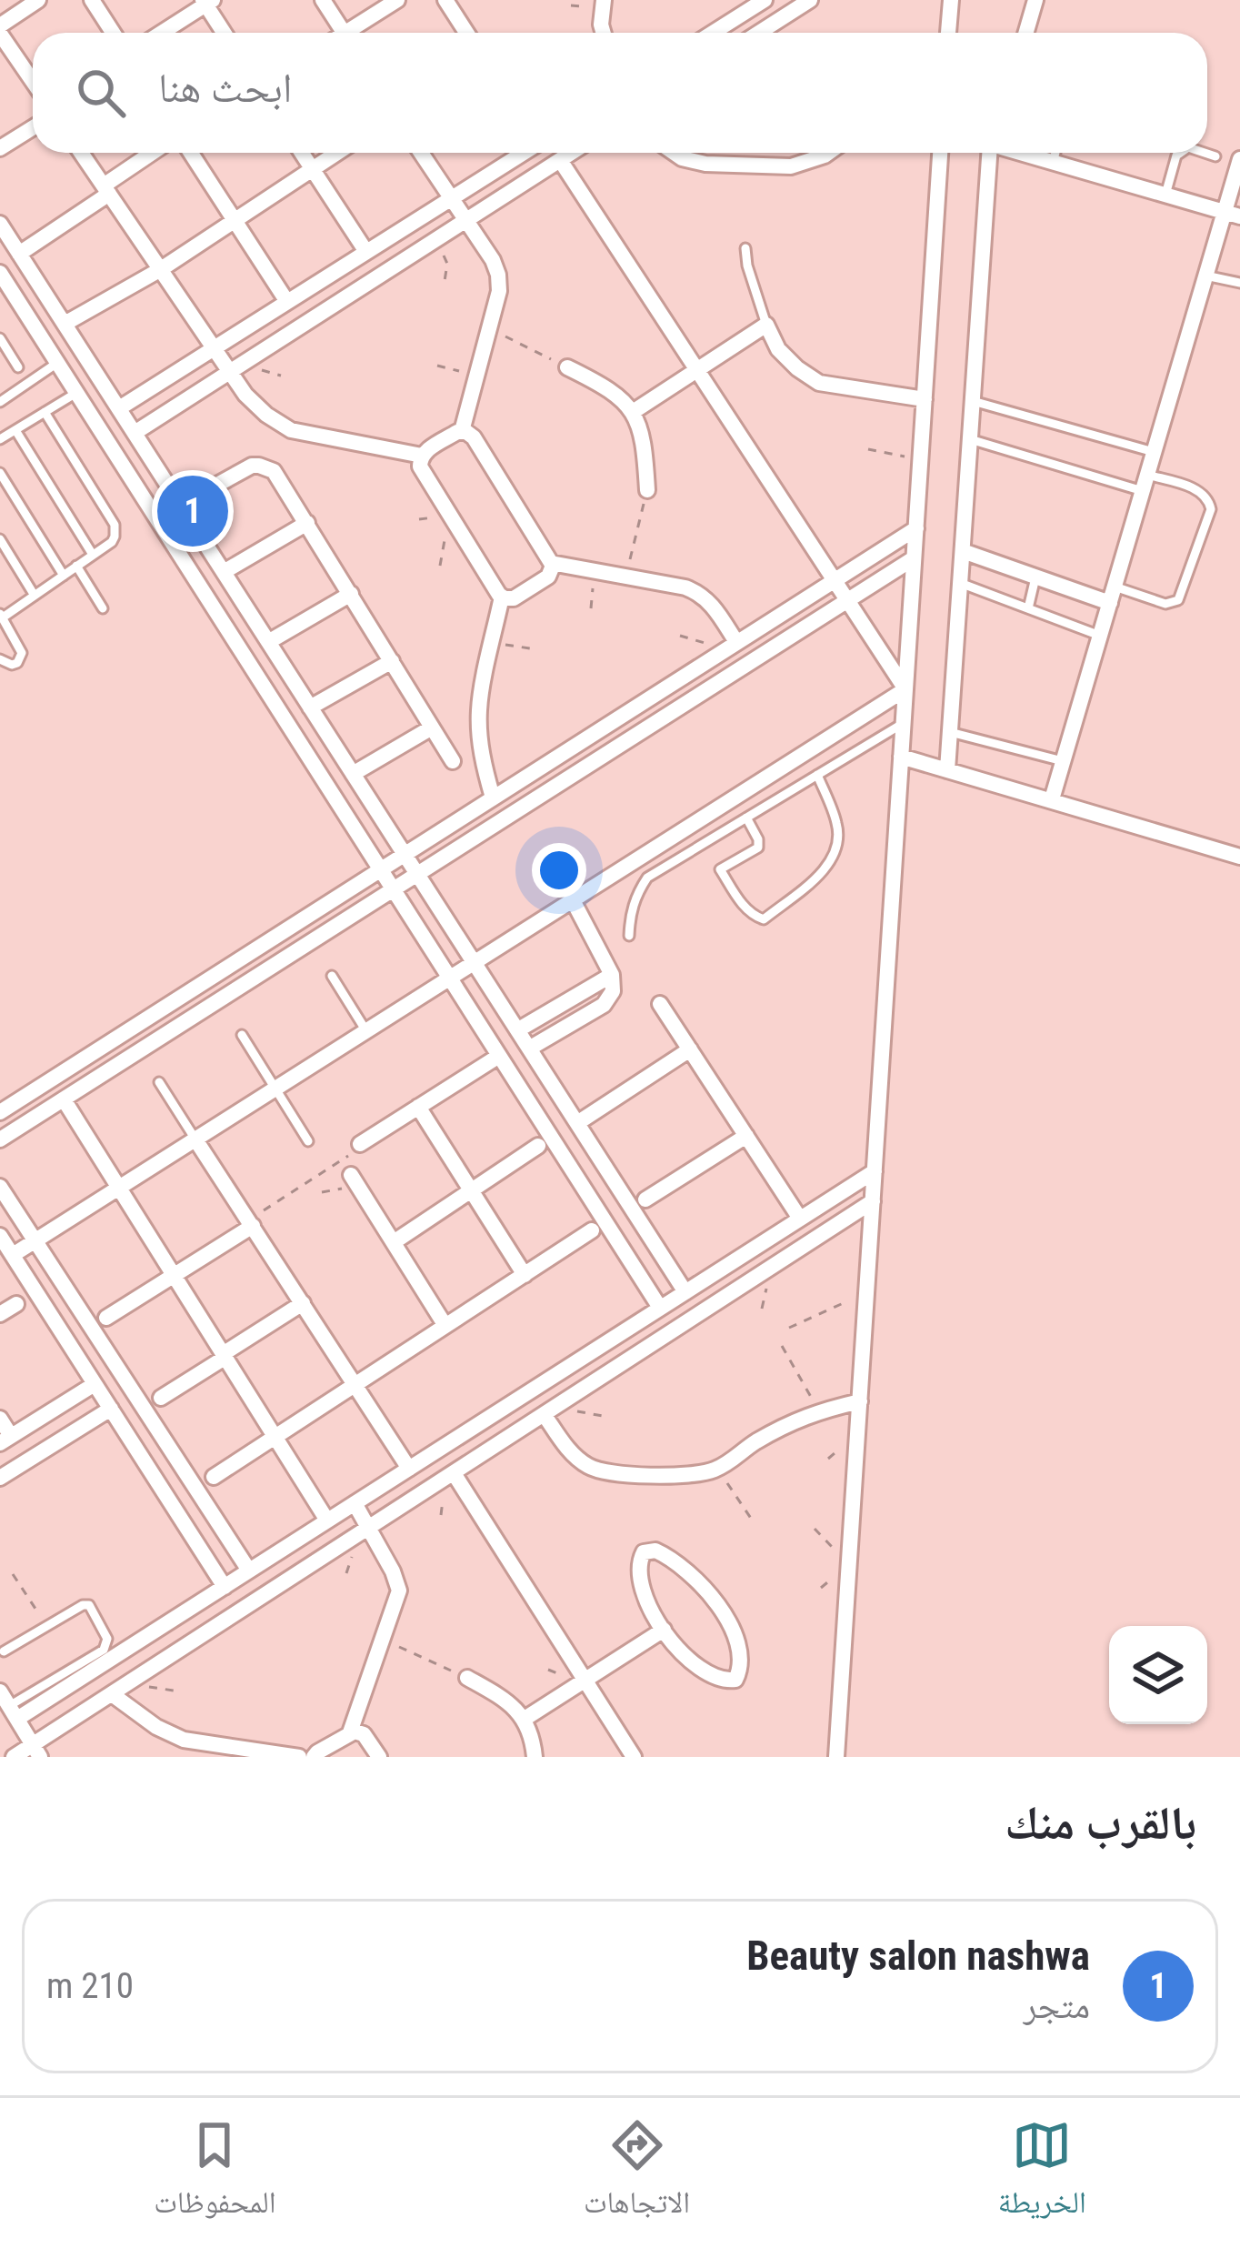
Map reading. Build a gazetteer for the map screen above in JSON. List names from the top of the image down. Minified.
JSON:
{"page":{"search":"ابحث هنا","pins":"1","heading":"بالقرب منك","list":[{"mark":"1","name":"Beauty salon nashwa","note":"متجر","value":"210 m"}],"nav":["الخريطة","الاتجاهات","المحفوظات"]}}
